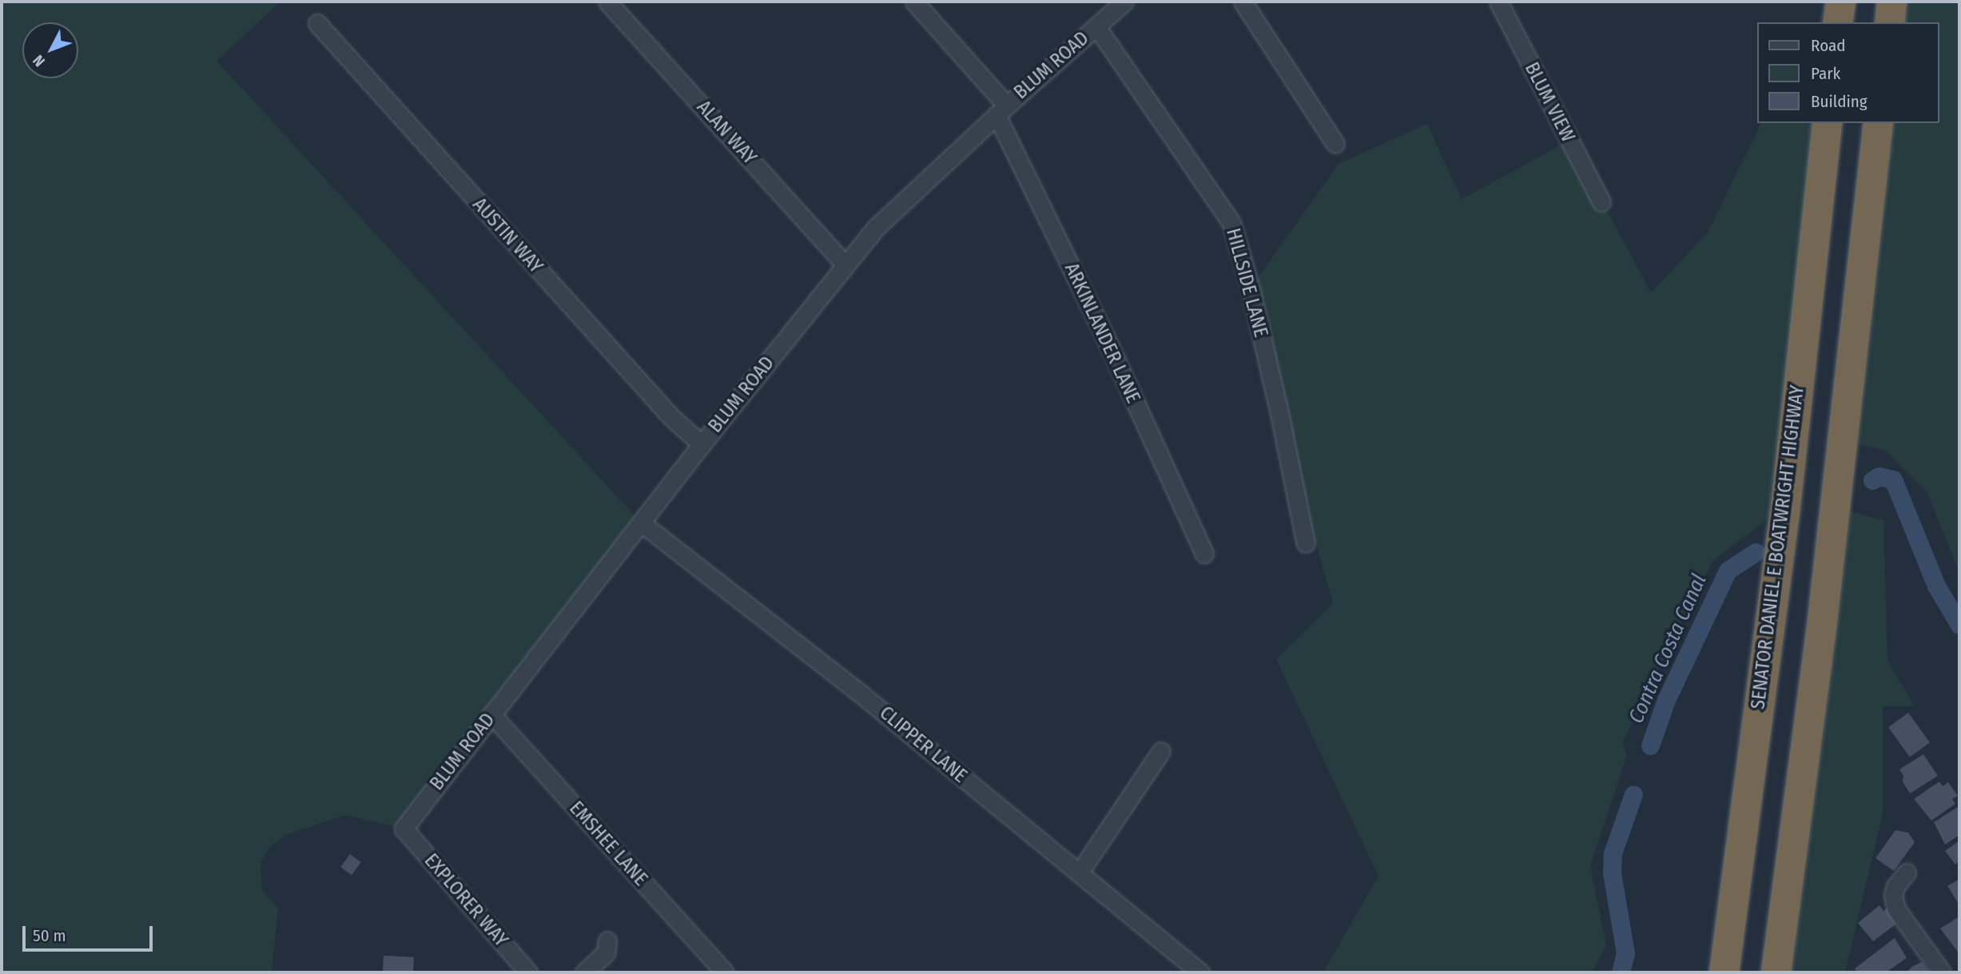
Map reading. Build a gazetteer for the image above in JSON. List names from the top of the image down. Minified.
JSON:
{"streets":{"highway":["SENATOR DANIEL E BOATWRIGHT HIGHWAY"],"street":["BLUM ROAD","BLUM VIEW","ALAN WAY","AUSTIN WAY","HILLSIDE LANE","ARKINLANDER LANE","CLIPPER LANE","EMSHEE LANE","EXPLORER WAY"]},"crossings":[["BLUM ROAD","ALAN WAY"],["BLUM ROAD","AUSTIN WAY"],["BLUM ROAD","HILLSIDE LANE"],["BLUM ROAD","ARKINLANDER LANE"],["BLUM ROAD","CLIPPER LANE"],["BLUM ROAD","EMSHEE LANE"],["BLUM ROAD","EXPLORER WAY"]],"water":["Contra Costa Canal"],"legend":["Road","Park","Building"],"scale_bar":"50 m","north":"bottom left"}
